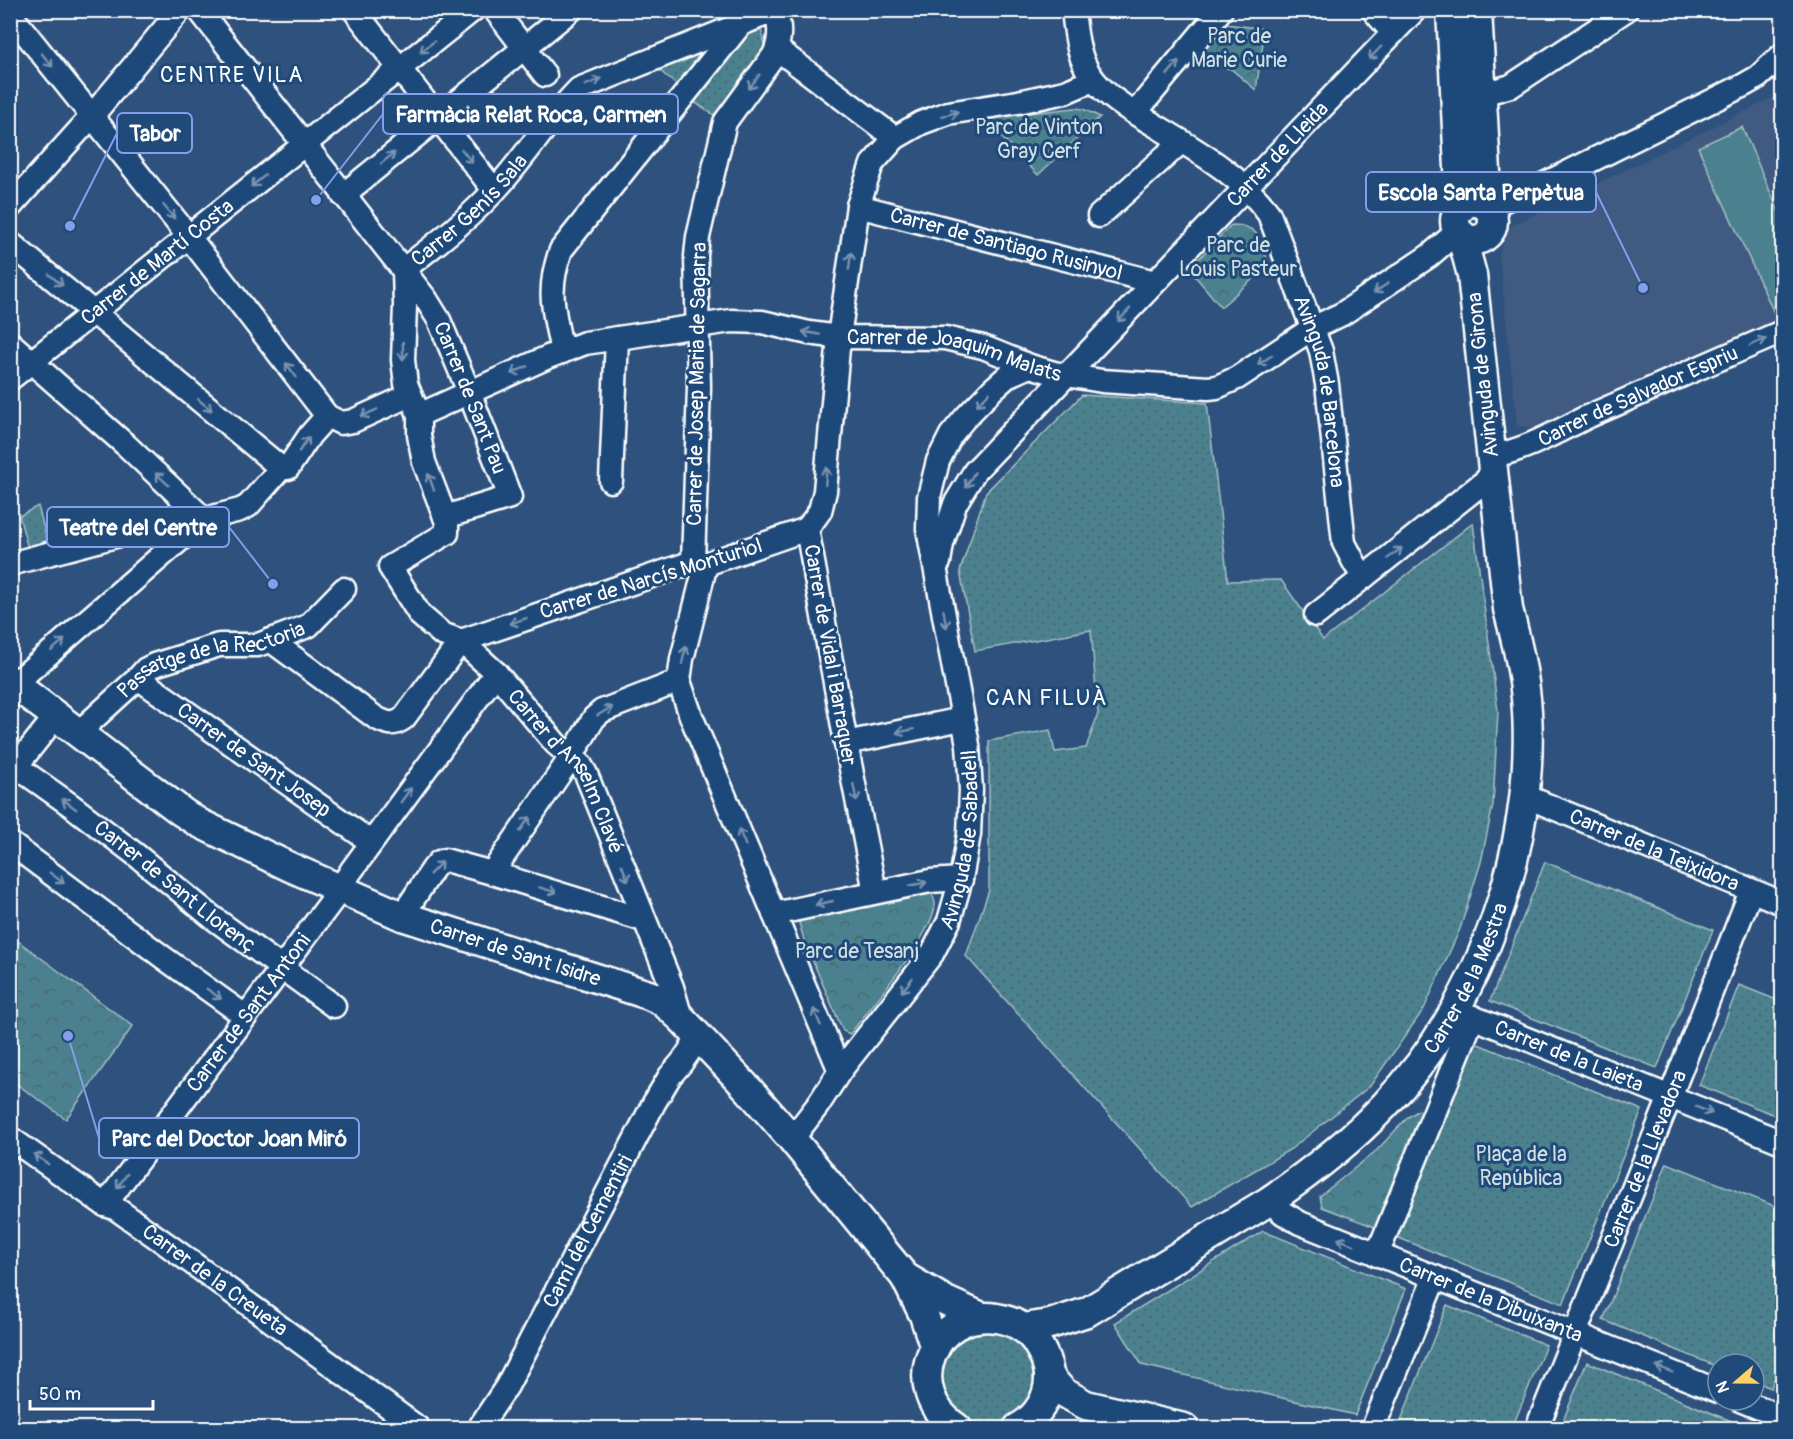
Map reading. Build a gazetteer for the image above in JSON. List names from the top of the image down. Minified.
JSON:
{"streets":{"main road":["Avinguda de Girona","Carrer de Sant Isidre","Carrer de la Mestra"],"street":["Carrer de Lleida","Carrer Genís Sala","Carrer de Santiago Rusinyol","Carrer de Martí Costa","Carrer de Joaquim Malats","Carrer de Josep Maria de Sagarra","Avinguda de Barcelona","Carrer de Salvador Espriu","Carrer de Sant Pau","Carrer de Narcís Monturiol","Carrer de Vidal i Barraquer","Passatge de la Rectoria","Carrer de Sant Josep","Carrer d'Anselm Clavé","Avinguda de Sabadell","Carrer de la Teixidora","Carrer de Sant Llorenç","Carrer de Sant Antoni","Carrer de la Laieta","Carrer de la Llevadora","Camí del Cementiri","Carrer de la Creueta","Carrer de la Dibuixanta"]},"crossings":[["Carrer de Lleida","Carrer de Santiago Rusinyol"],["Carrer de Lleida","Carrer de Joaquim Malats"],["Carrer de Lleida","Avinguda de Barcelona"],["Carrer de Lleida","Avinguda de Sabadell"],["Carrer Genís Sala","Carrer de Sant Pau"],["Carrer de Santiago Rusinyol","Carrer de Vidal i Barraquer"],["Carrer de Martí Costa","Carrer de Sant Pau"],["Carrer de Joaquim Malats","Avinguda de Girona"],["Carrer de Joaquim Malats","Carrer de Josep Maria de Sagarra"],["Carrer de Joaquim Malats","Avinguda de Barcelona"],["Carrer de Joaquim Malats","Carrer de Sant Pau"],["Carrer de Joaquim Malats","Carrer de Vidal i Barraquer"],["Carrer de Joaquim Malats","Avinguda de Sabadell"],["Avinguda de Girona","Carrer de Salvador Espriu"],["Avinguda de Girona","Carrer de la Mestra"],["Carrer de Josep Maria de Sagarra","Carrer de Narcís Monturiol"],["Carrer de Josep Maria de Sagarra","Avinguda de Sabadell"],["Avinguda de Barcelona","Carrer de Salvador Espriu"],["Avinguda de Barcelona","Carrer de Vidal i Barraquer"],["Carrer de Salvador Espriu","Carrer de la Mestra"],["Carrer de Sant Pau","Carrer d'Anselm Clavé"],["Carrer de Narcís Monturiol","Carrer de Vidal i Barraquer"],["Carrer de Narcís Monturiol","Carrer d'Anselm Clavé"],["Passatge de la Rectoria","Carrer de Sant Josep"],["Passatge de la Rectoria","Carrer de Sant Llorenç"],["Passatge de la Rectoria","Carrer de Sant Isidre"],["Carrer de Sant Josep","Carrer de Sant Antoni"],["Carrer d'Anselm Clavé","Carrer de Sant Isidre"],["Carrer d'Anselm Clavé","Carrer de Sant Antoni"],["Carrer d'Anselm Clavé","Camí del Cementiri"],["Avinguda de Sabadell","Carrer de Sant Isidre"],["Carrer de la Teixidora","Carrer de la Mestra"],["Carrer de la Teixidora","Carrer de la Llevadora"],["Carrer de Sant Llorenç","Carrer de Sant Antoni"],["Carrer de Sant Isidre","Carrer de la Mestra"],["Carrer de Sant Isidre","Carrer de Sant Antoni"],["Carrer de Sant Isidre","Camí del Cementiri"],["Carrer de la Mestra","Carrer de la Laieta"],["Carrer de la Mestra","Carrer de la Dibuixanta"],["Carrer de Sant Antoni","Carrer de la Creueta"],["Carrer de la Laieta","Carrer de la Llevadora"],["Carrer de la Llevadora","Carrer de la Dibuixanta"]],"one_way":["Carrer de Joaquim Malats","Carrer de Salvador Espriu","Avinguda de Sabadell","Carrer de la Laieta","Carrer de la Dibuixanta"],"districts":["CENTRE VILA","CAN FILUÀ"],"parks":["Parc de Marie Curie","Parc de Vinton Gray Cerf","Parc de Louis Pasteur","Parc de Tesanj","Plaça de la República"],"places":["Farmàcia Relat Roca, Carmen","Tabor","Escola Santa Perpètua","Teatre del Centre","Parc del Doctor Joan Miró"],"scale_bar":"50 m","north":"left"}
